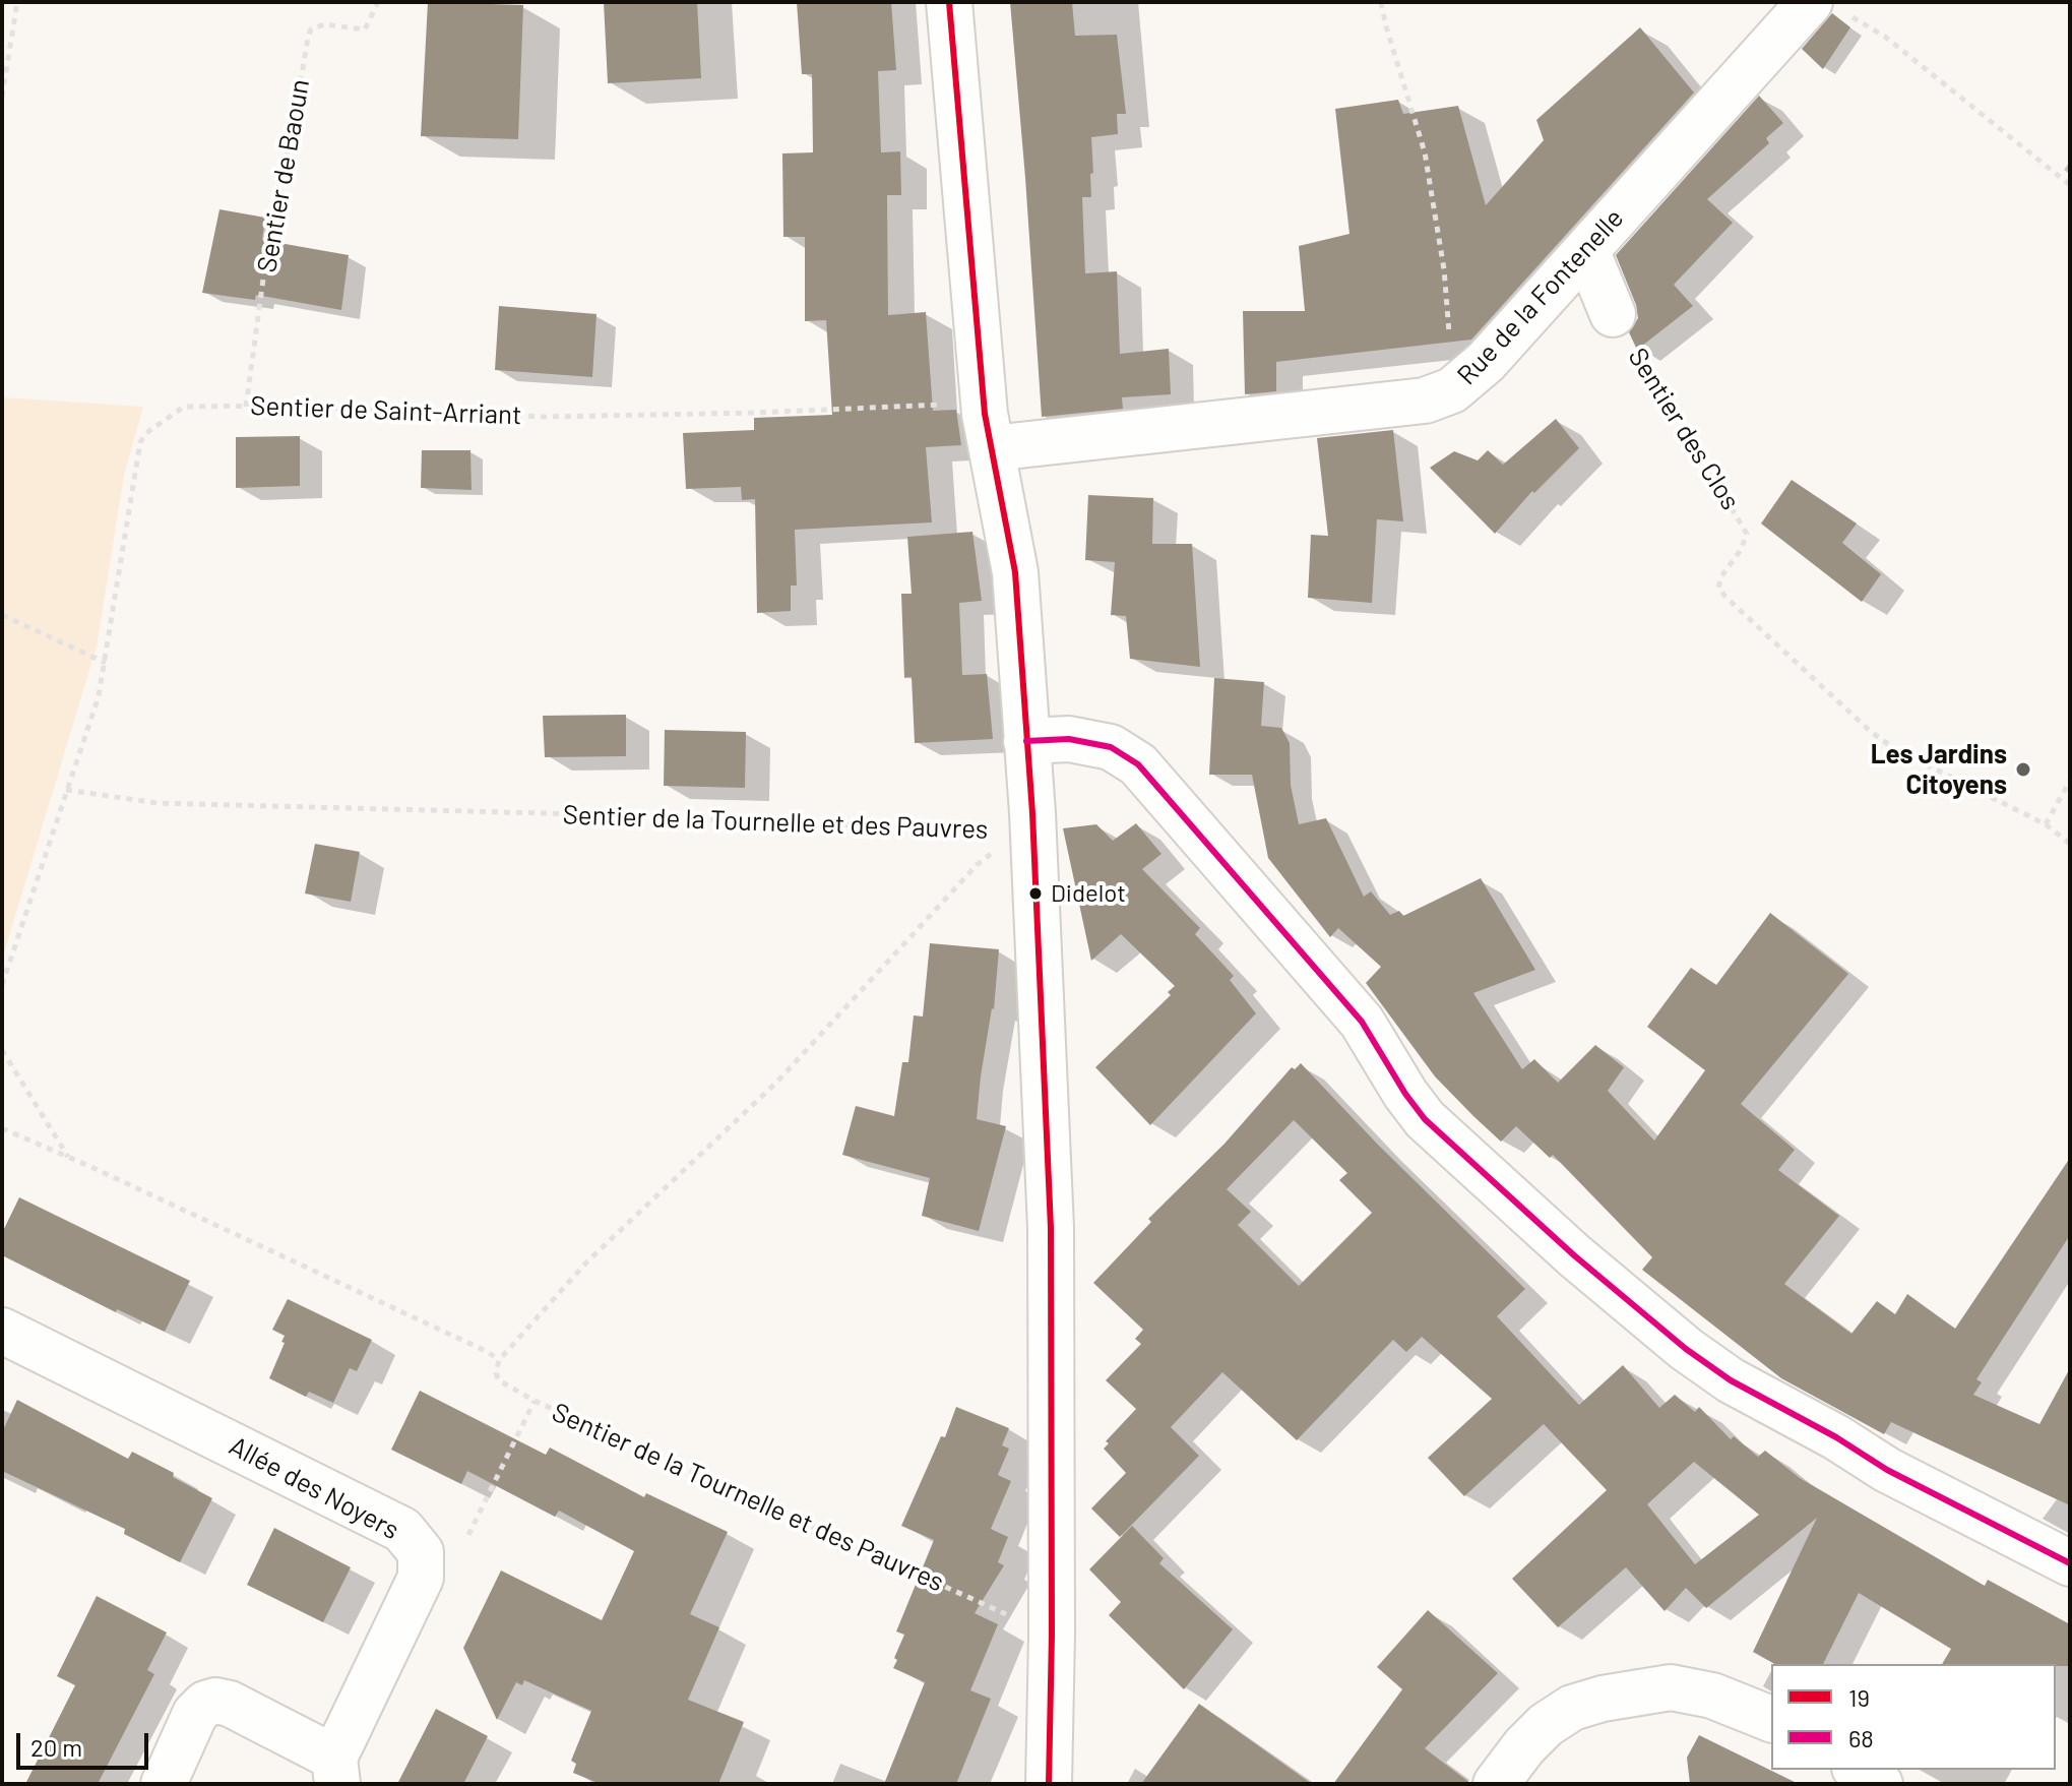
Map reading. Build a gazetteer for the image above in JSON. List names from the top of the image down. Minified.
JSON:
{"streets":{"street":["Rue de la Fontenelle","Allée des Noyers"],"path":["Sentier de Baoun","Sentier de Saint-Arriant","Sentier des Clos","Sentier de la Tournelle et des Pauvres"]},"crossings":[["Sentier de Baoun","Sentier de Saint-Arriant"],["Sentier de Saint-Arriant","Sentier de la Tournelle et des Pauvres"]],"places":["Les Jardins Citoyens","Didelot"],"lines":["transit line 19","transit line 68"],"legend":["19","68"],"scale_bar":"20 m"}
